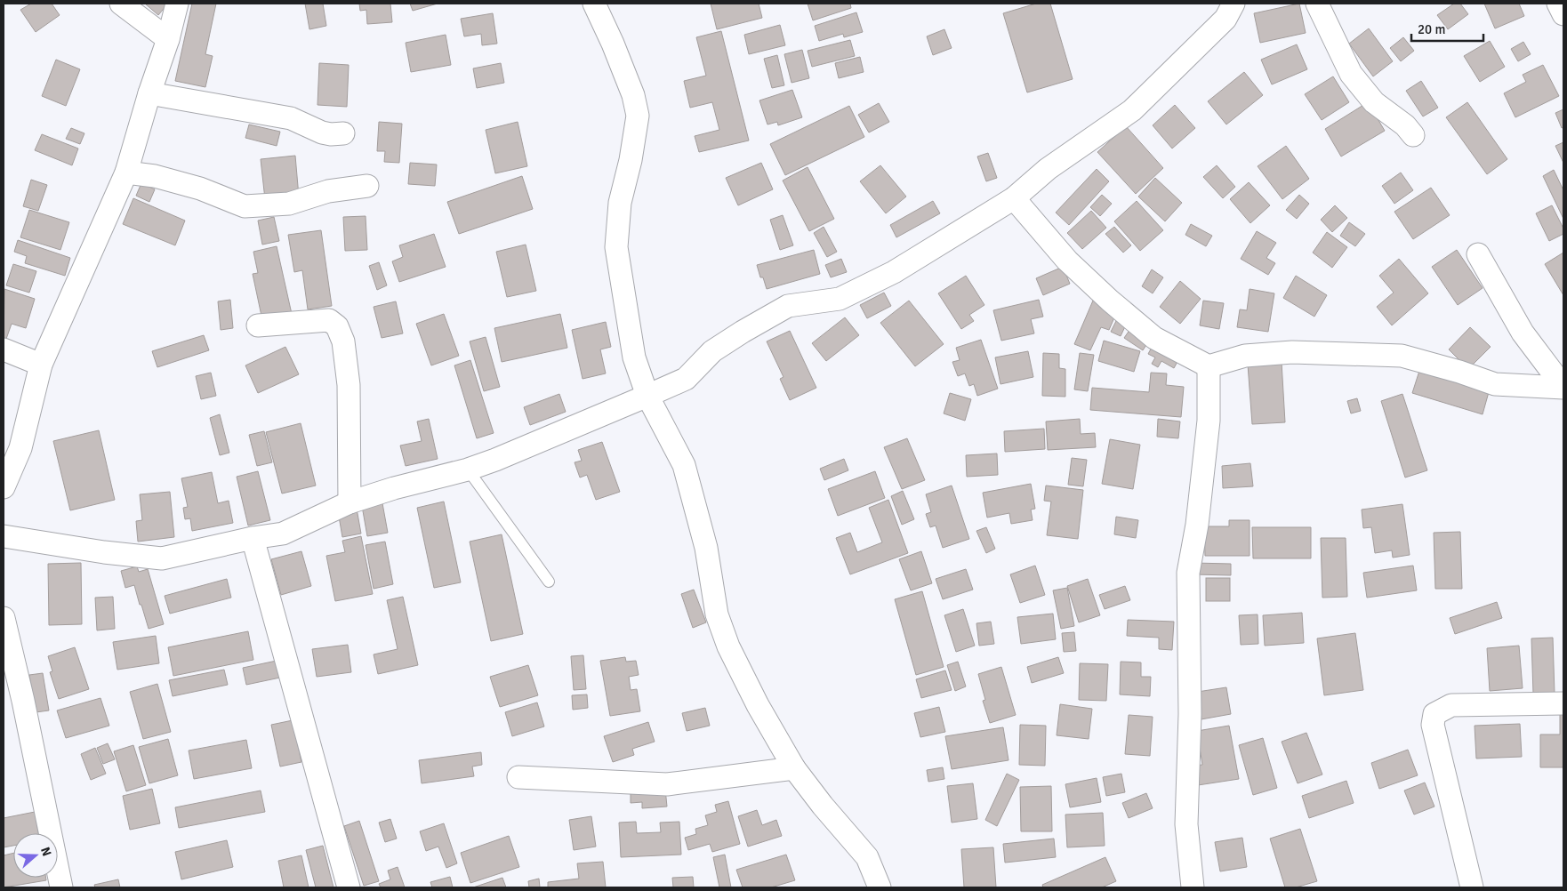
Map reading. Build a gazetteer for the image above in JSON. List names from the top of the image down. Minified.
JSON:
{"scale_bar":"20 m","north":"right"}
